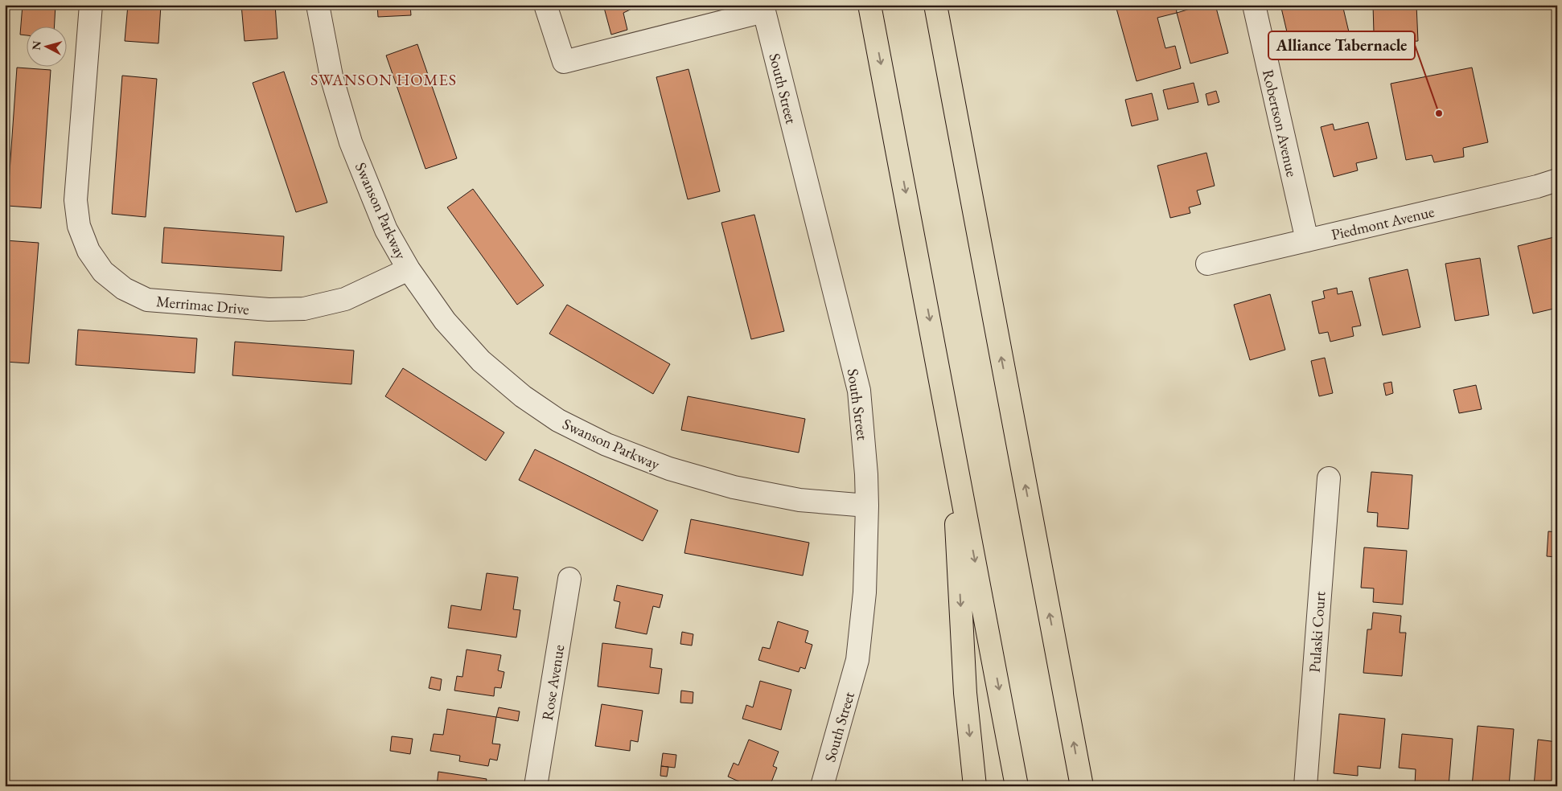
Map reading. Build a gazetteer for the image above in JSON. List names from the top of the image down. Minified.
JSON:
{"streets":{"street":["South Street","Robertson Avenue","Swanson Parkway","Piedmont Avenue","Merrimac Drive","Pulaski Court","Rose Avenue"]},"crossings":[["South Street","Swanson Parkway"],["Robertson Avenue","Piedmont Avenue"],["Swanson Parkway","Merrimac Drive"]],"districts":["SWANSON HOMES"],"places":["Alliance Tabernacle"],"north":"left"}
